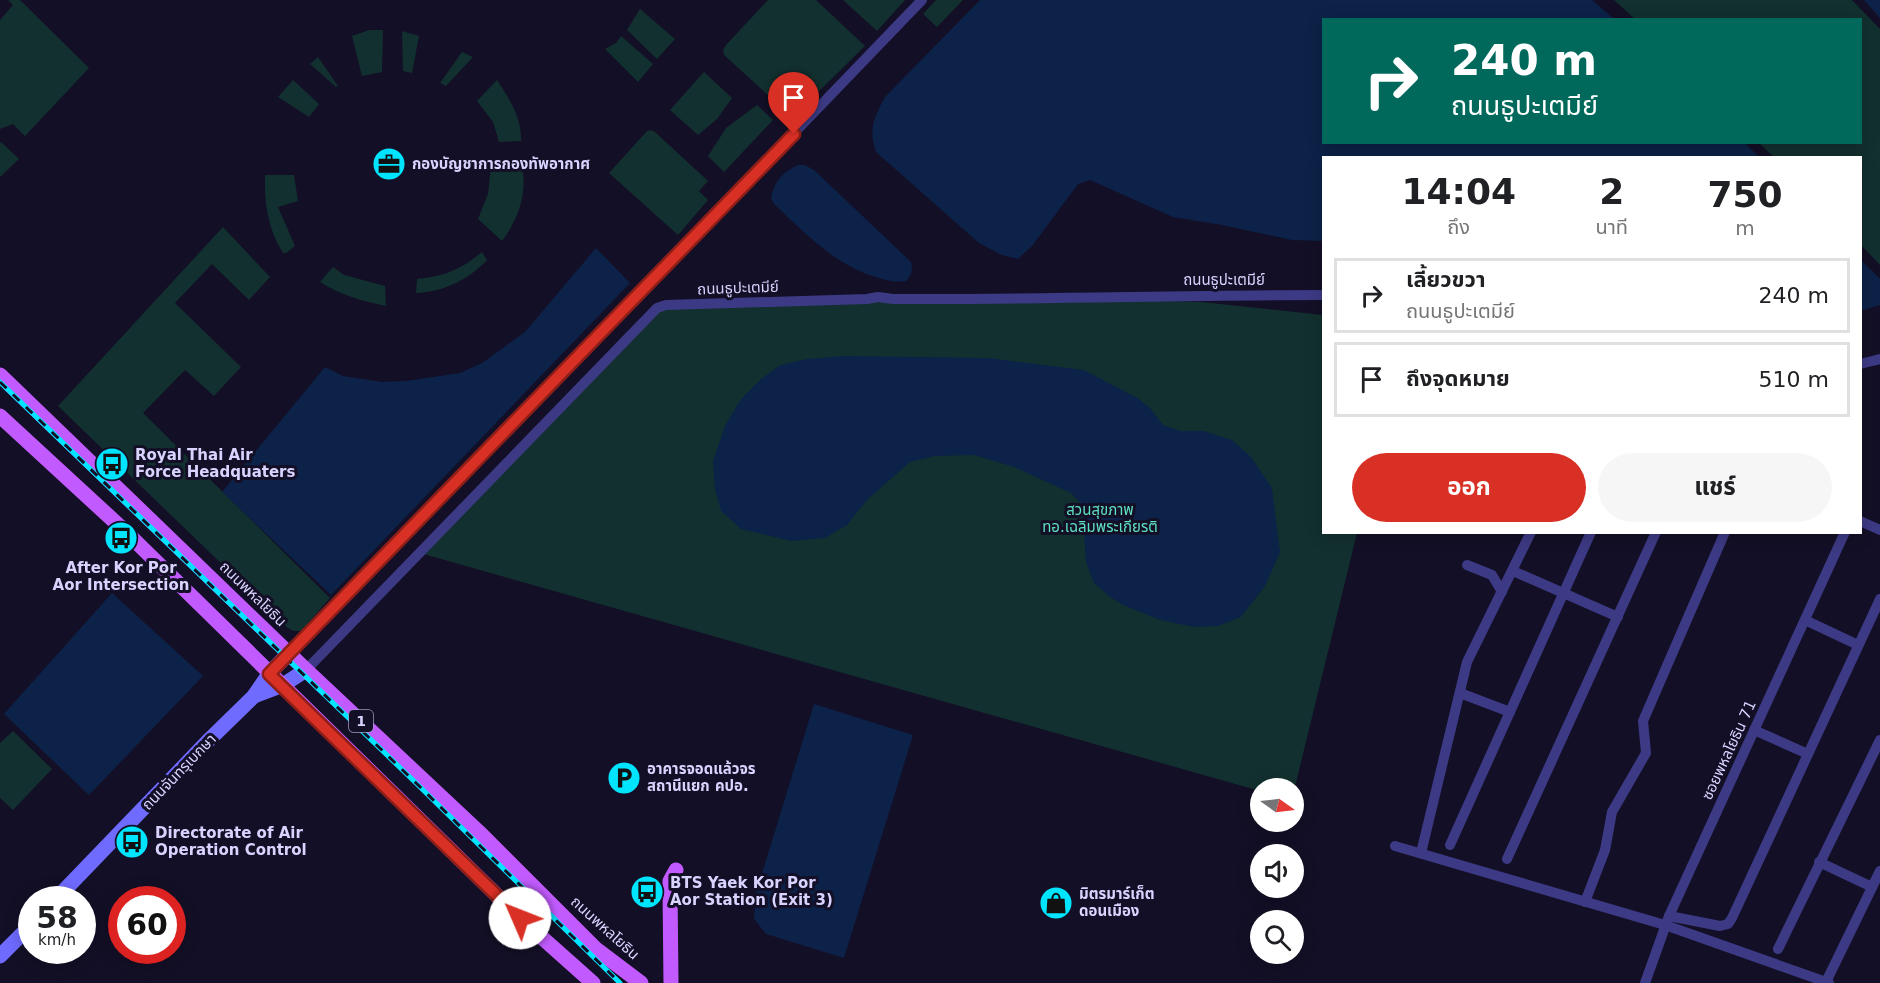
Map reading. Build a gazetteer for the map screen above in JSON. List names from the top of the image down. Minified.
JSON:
{"streets":{"main road":["ถนนพหลโยธิน","1","ถนนจันทรุเบกษา"],"street":["ถนนธูปะเตมีย์","ซอยพหลโยธิน 71"]},"crossings":[["ถนนธูปะเตมีย์","ถนนพหลโยธิน"],["ถนนธูปะเตมีย์","ถนนจันทรุเบกษา"],["ถนนพหลโยธิน","ถนนจันทรุเบกษา"],["1","ถนนจันทรุเบกษา"]],"parks":["สวนสุขภาพ ทอ.เฉลิมพระเกียรติ"],"places":{"office":["กองบัญชาการกองทัพอากาศ"],"bus stop":["Royal Thai Air Force Headquaters","After Kor Por Aor Intersection","Directorate of Air Operation Control","BTS Yaek Kor Por Aor Station (Exit 3)"],"parking":["อาคารจอดแล้วจร สถานีแยก คปอ."],"shop":["มิตรมาร์เก็ต ดอนเมือง"]},"north":"right","page":{"turn":["240 m","ถนนธูปะเตมีย์"],"eta":["14:04","ถึง","2","นาที","750","m"],"list":[{"name":"เลี้ยวขวา","note":"ถนนธูปะเตมีย์","value":"240 m"},{"name":"ถึงจุดหมาย","value":"510 m"}],"buttons":["ออก","แชร์"],"speed":"58 km/h","limit":"60"}}
